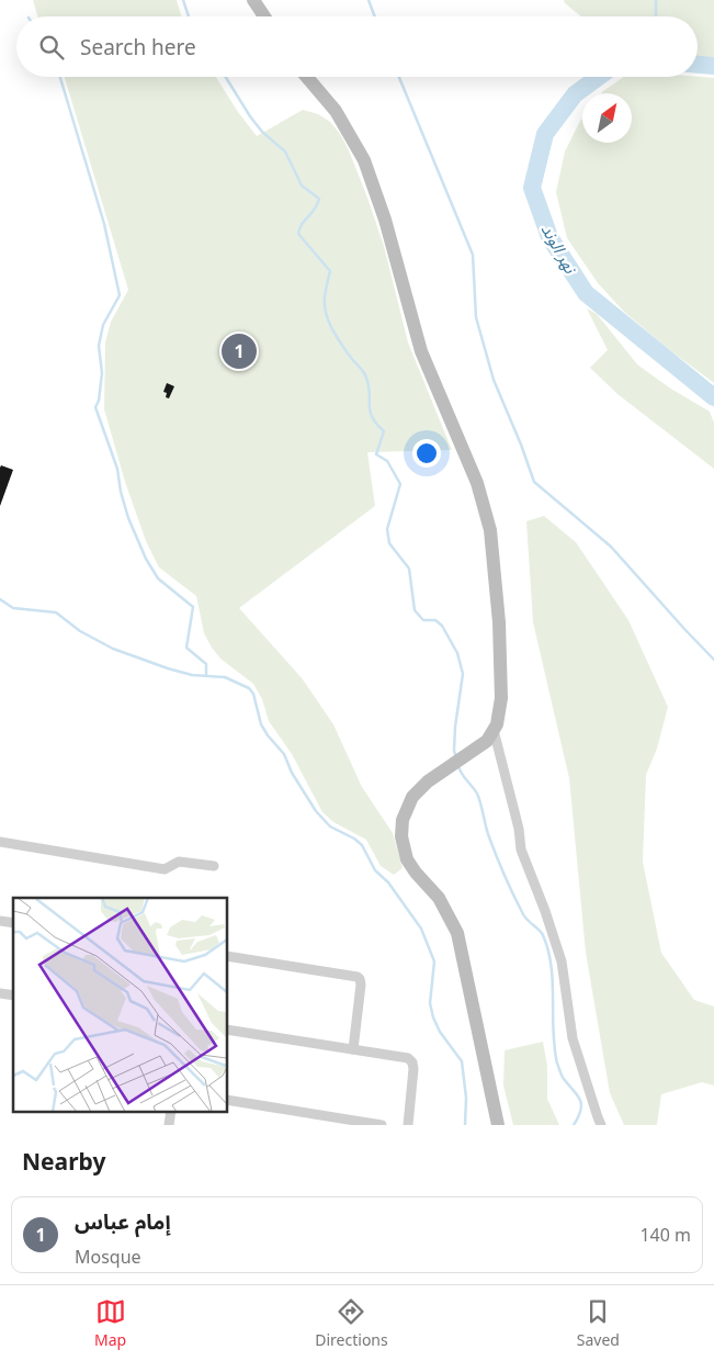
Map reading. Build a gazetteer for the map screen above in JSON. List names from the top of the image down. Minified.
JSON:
{"water":["نهر الوند"],"north":"top right","page":{"search":"Search here","pins":"1","heading":"Nearby","list":[{"mark":"1","name":"إمام عباس","note":"Mosque","value":"140 m"}],"nav":["Map","Directions","Saved"]}}
